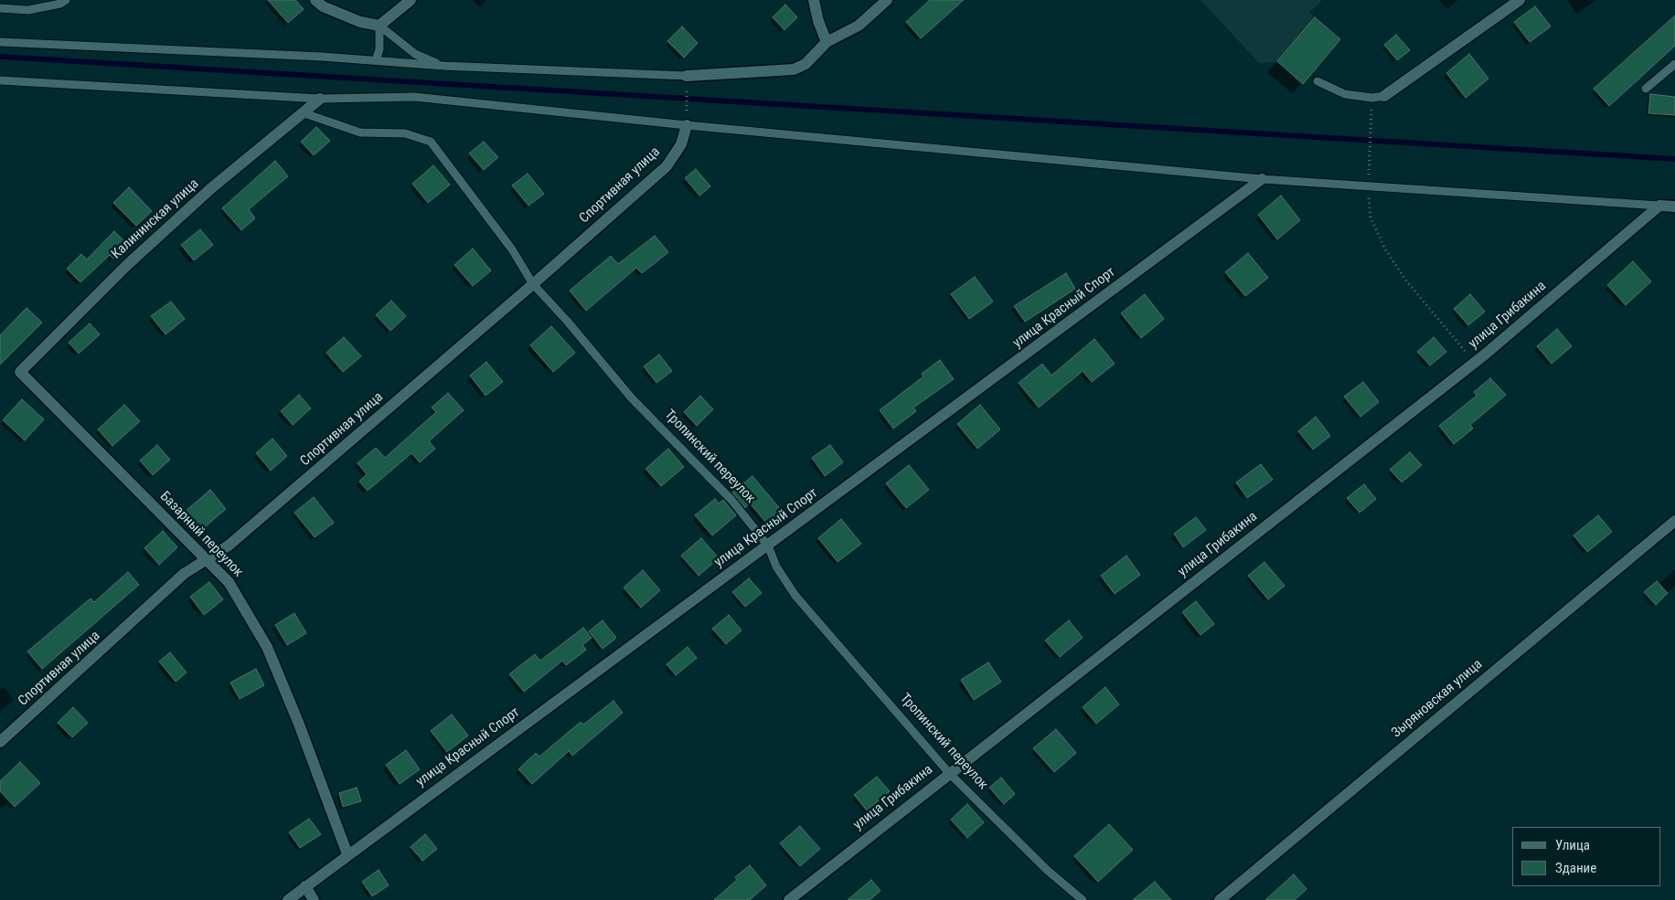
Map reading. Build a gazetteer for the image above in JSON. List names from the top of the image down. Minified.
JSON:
{"streets":{"street":["Спортивная улица","Калининская улица","улица Красный Спорт","улица Грибакина","Базарный переулок","Зыряновская улица"],"lane":["Тропинский переулок"]},"crossings":[["Спортивная улица","Тропинский переулок"],["Спортивная улица","Базарный переулок"],["Калининская улица","Тропинский переулок"],["Калининская улица","Базарный переулок"],["улица Красный Спорт","Тропинский переулок"],["улица Красный Спорт","Базарный переулок"],["улица Грибакина","Тропинский переулок"]],"legend":["Улица","Здание"]}
